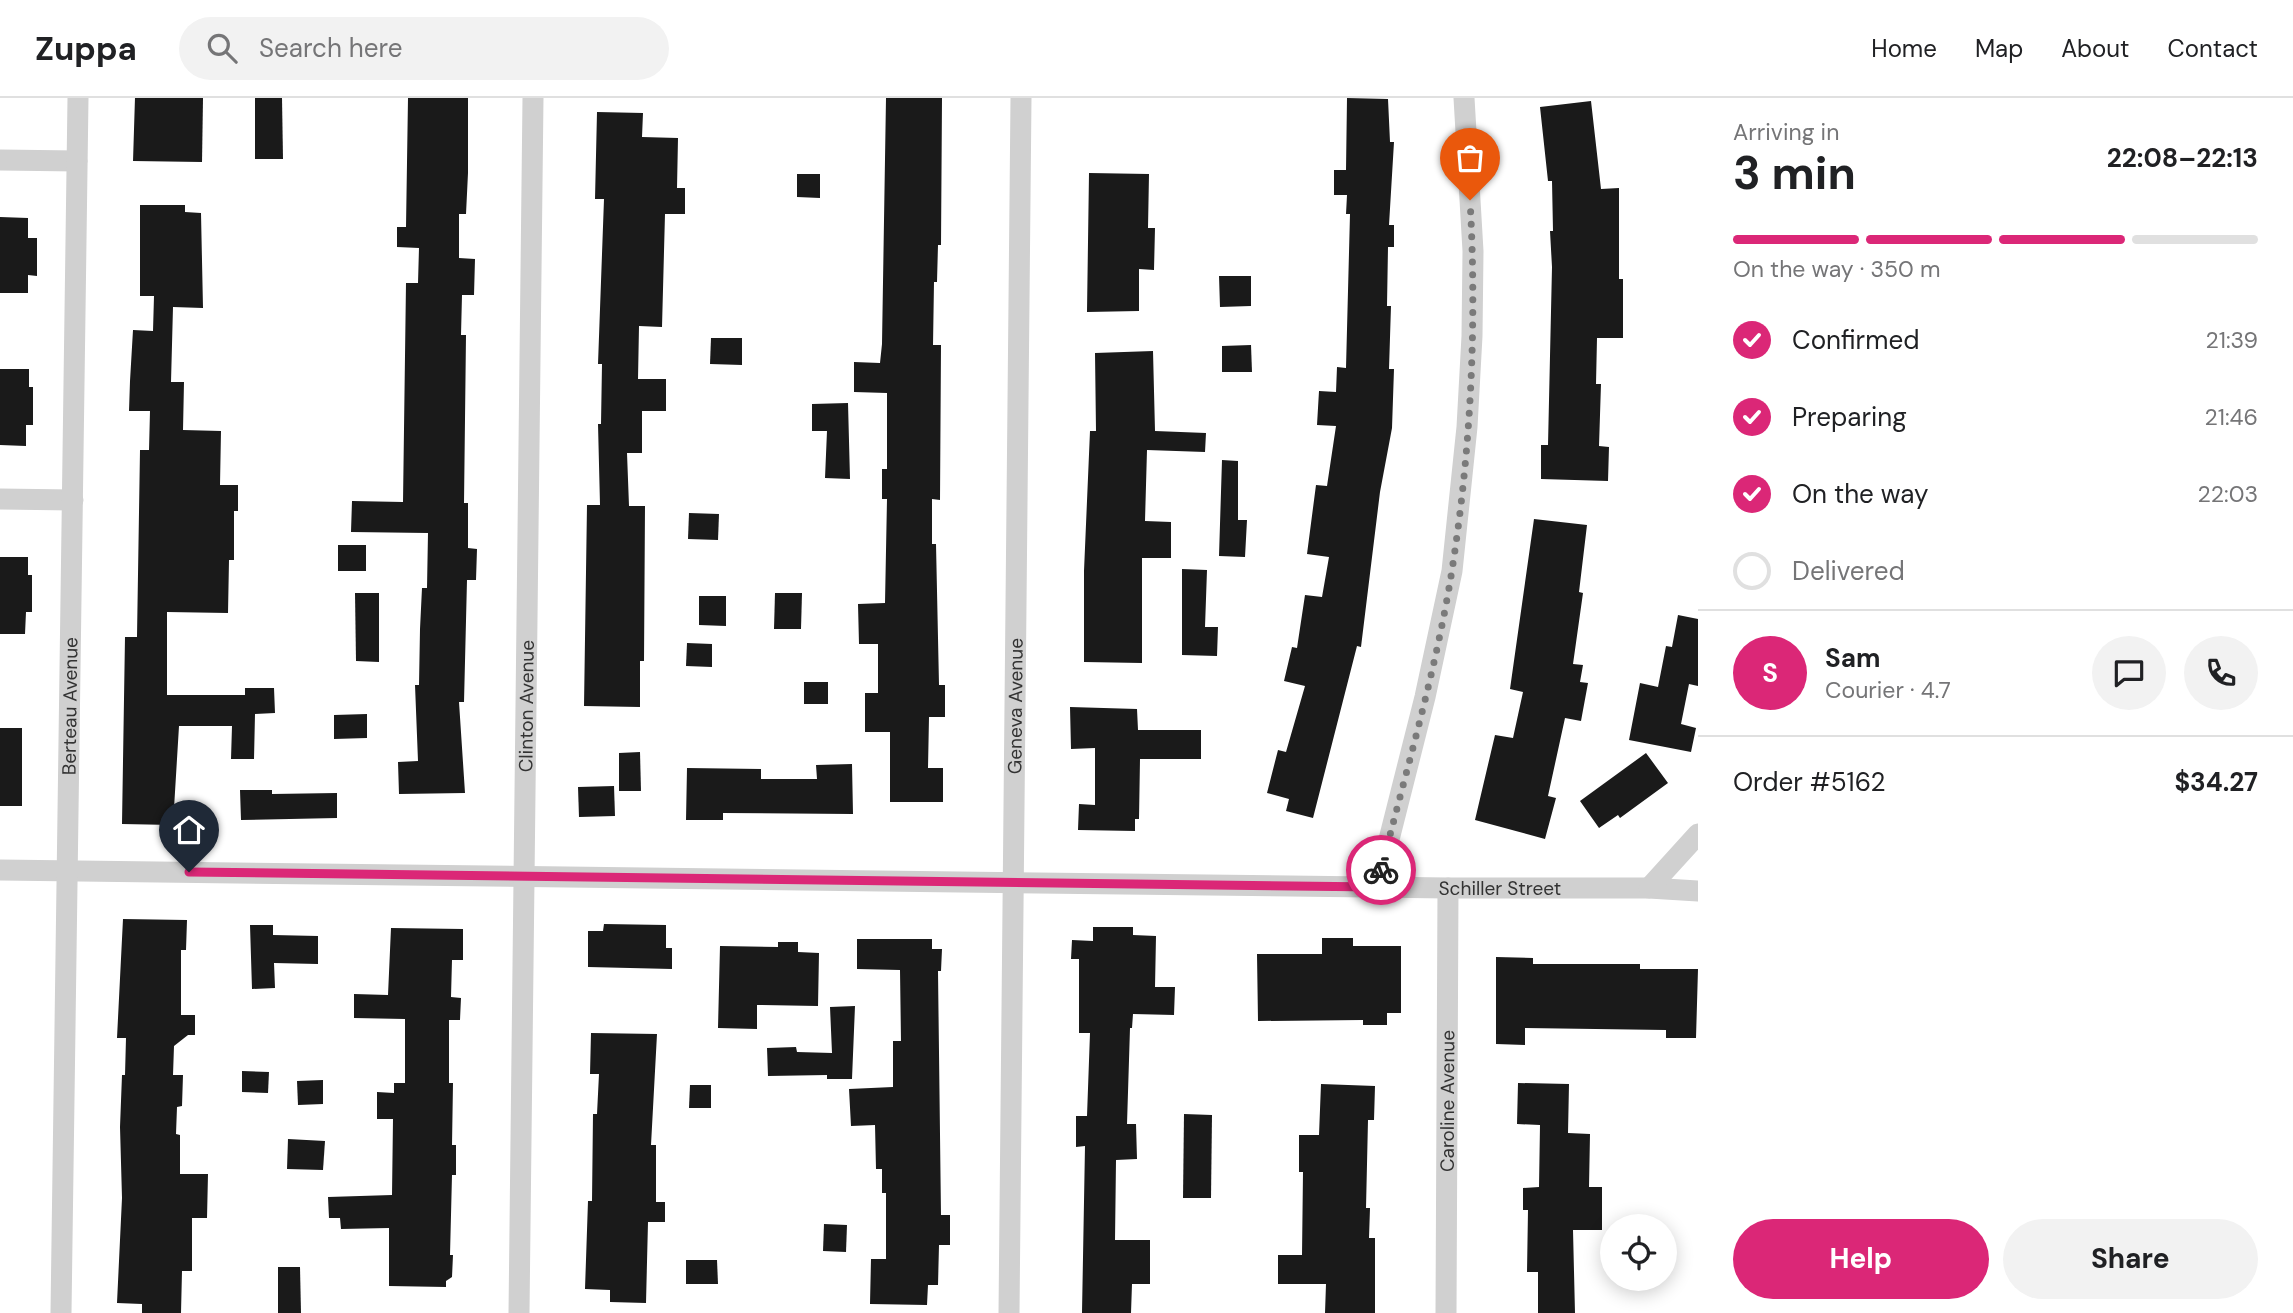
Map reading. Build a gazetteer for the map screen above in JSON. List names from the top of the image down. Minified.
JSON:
{"streets":{"street":["Berteau Avenue","Clinton Avenue","Geneva Avenue","Schiller Street","Caroline Avenue"]},"crossings":[["Berteau Avenue","Schiller Street"],["Clinton Avenue","Schiller Street"],["Geneva Avenue","Schiller Street"],["Schiller Street","Caroline Avenue"]],"page":{"header":"Zuppa","search":"Search here","nav":["Home","Map","About","Contact"],"heading":["3 min","Arriving in","22:08–22:13"],"panel":["Sam","Courier · 4.7","Order #5162","$34.27"],"bar":"On the way · 350 m","list":[["Confirmed","21:39"],["Preparing","21:46"],["On the way","22:03"],"Delivered"],"round":"S","buttons":["Help","Share"]}}
